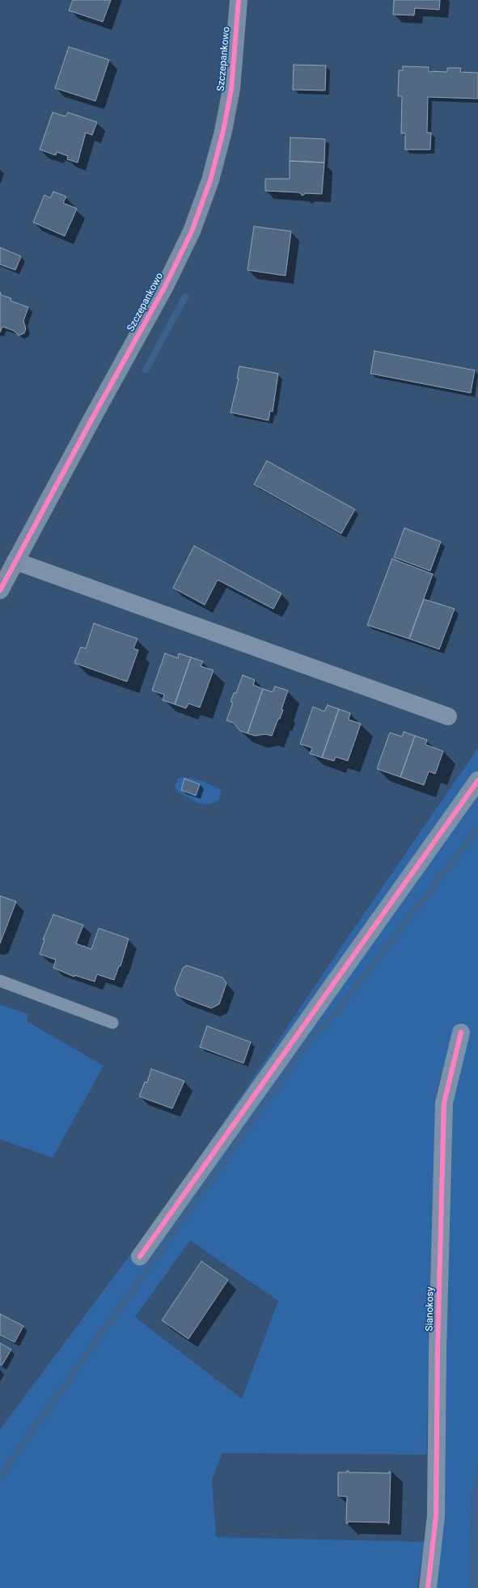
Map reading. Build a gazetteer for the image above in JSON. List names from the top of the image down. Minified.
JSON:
{"streets":{"street":["Szczepankowo","Sianokosy"]}}
